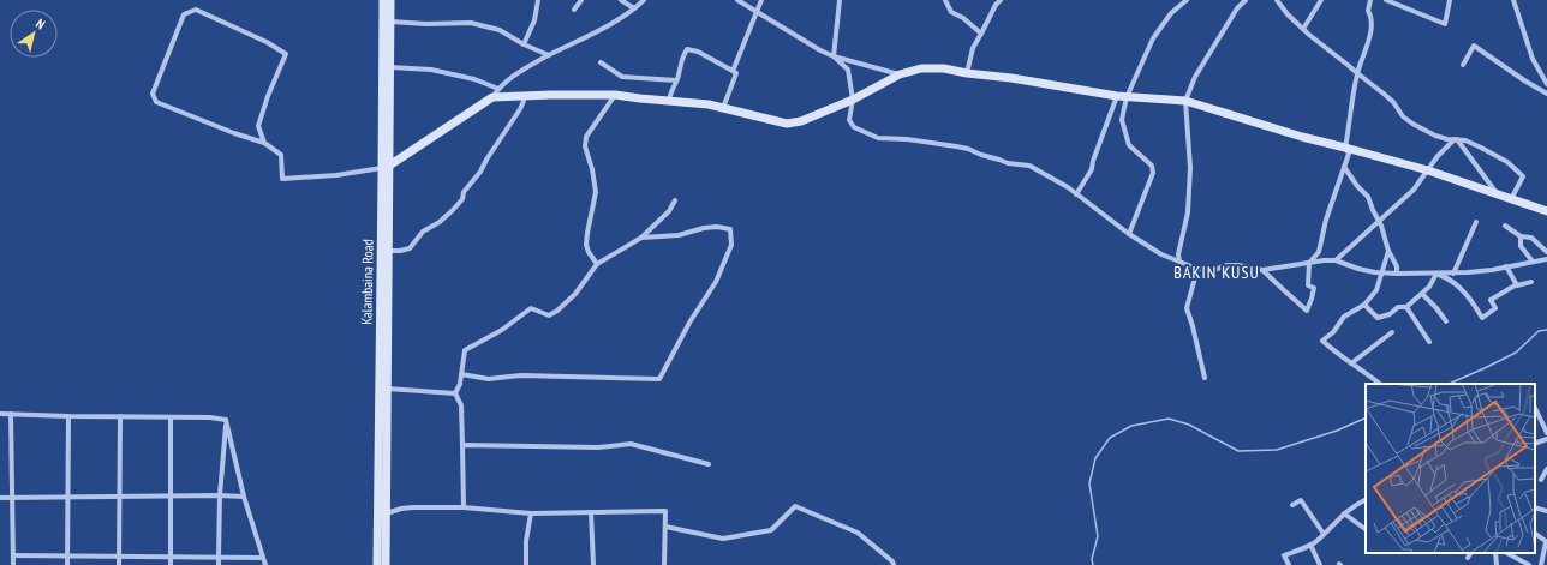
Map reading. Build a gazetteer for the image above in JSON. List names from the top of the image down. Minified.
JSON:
{"streets":{"street":["Kalambaina Road"]},"districts":["BAKIN KUSU"],"north":"top right"}
